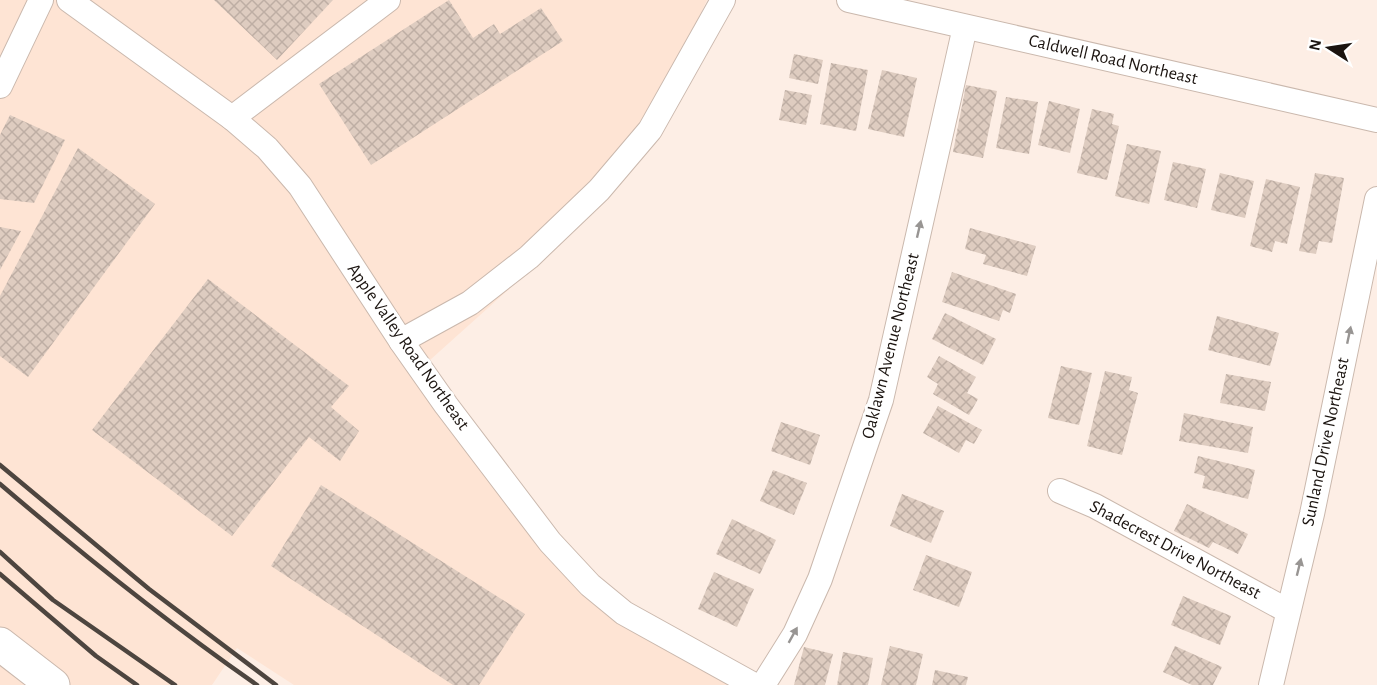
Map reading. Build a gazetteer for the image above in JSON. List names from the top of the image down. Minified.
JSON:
{"streets":{"street":["Caldwell Road Northeast","Oaklawn Avenue Northeast","Apple Valley Road Northeast","Sunland Drive Northeast","Shadecrest Drive Northeast"]},"crossings":[["Caldwell Road Northeast","Oaklawn Avenue Northeast"],["Sunland Drive Northeast","Shadecrest Drive Northeast"]],"one_way":["Oaklawn Avenue Northeast","Sunland Drive Northeast"],"north":"left"}
